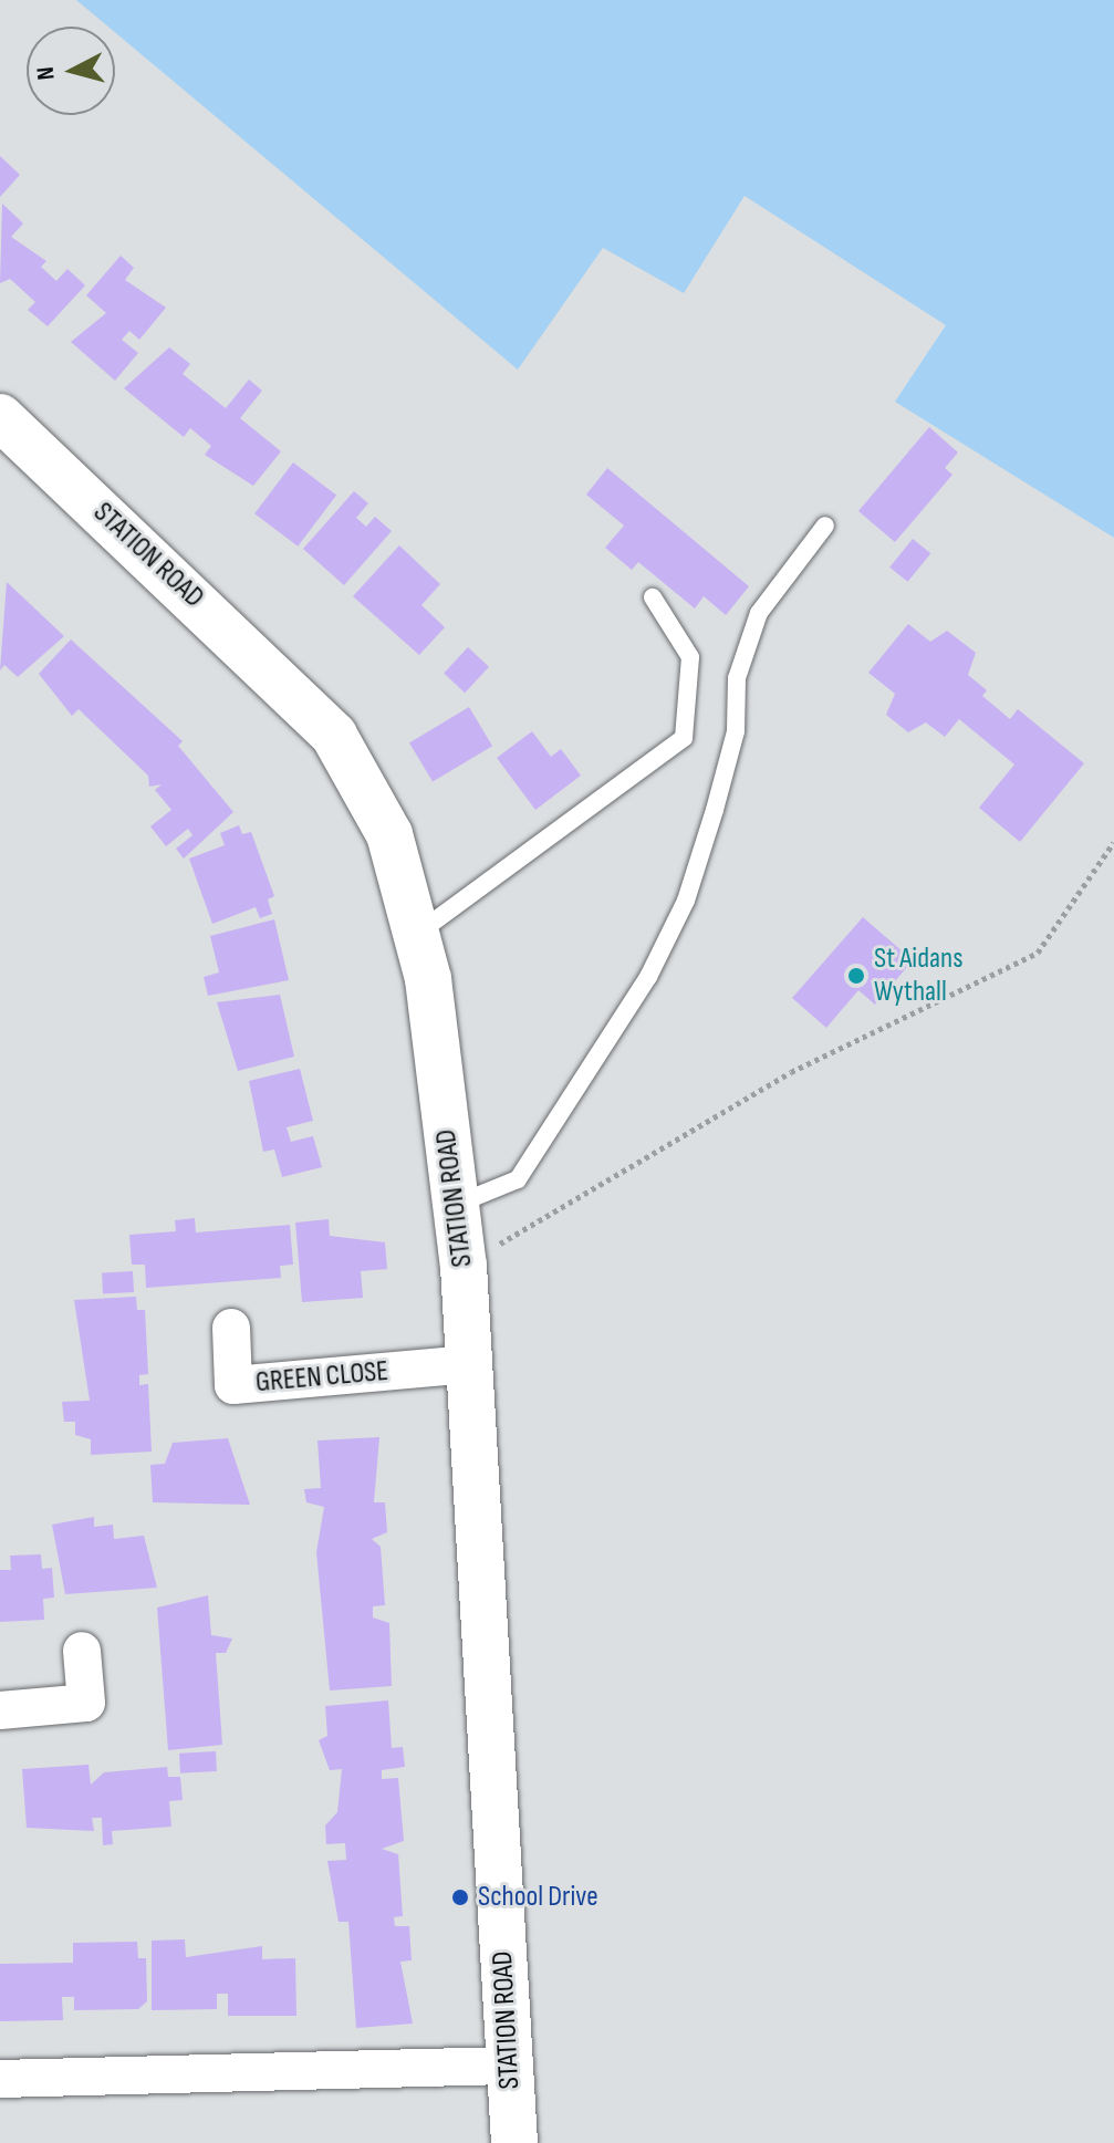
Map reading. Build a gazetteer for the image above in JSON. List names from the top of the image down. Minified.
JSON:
{"streets":{"street":["STATION ROAD","GREEN CLOSE"]},"crossings":[["STATION ROAD","GREEN CLOSE"]],"places":["St Aidans Wythall","School Drive"],"north":"left"}
